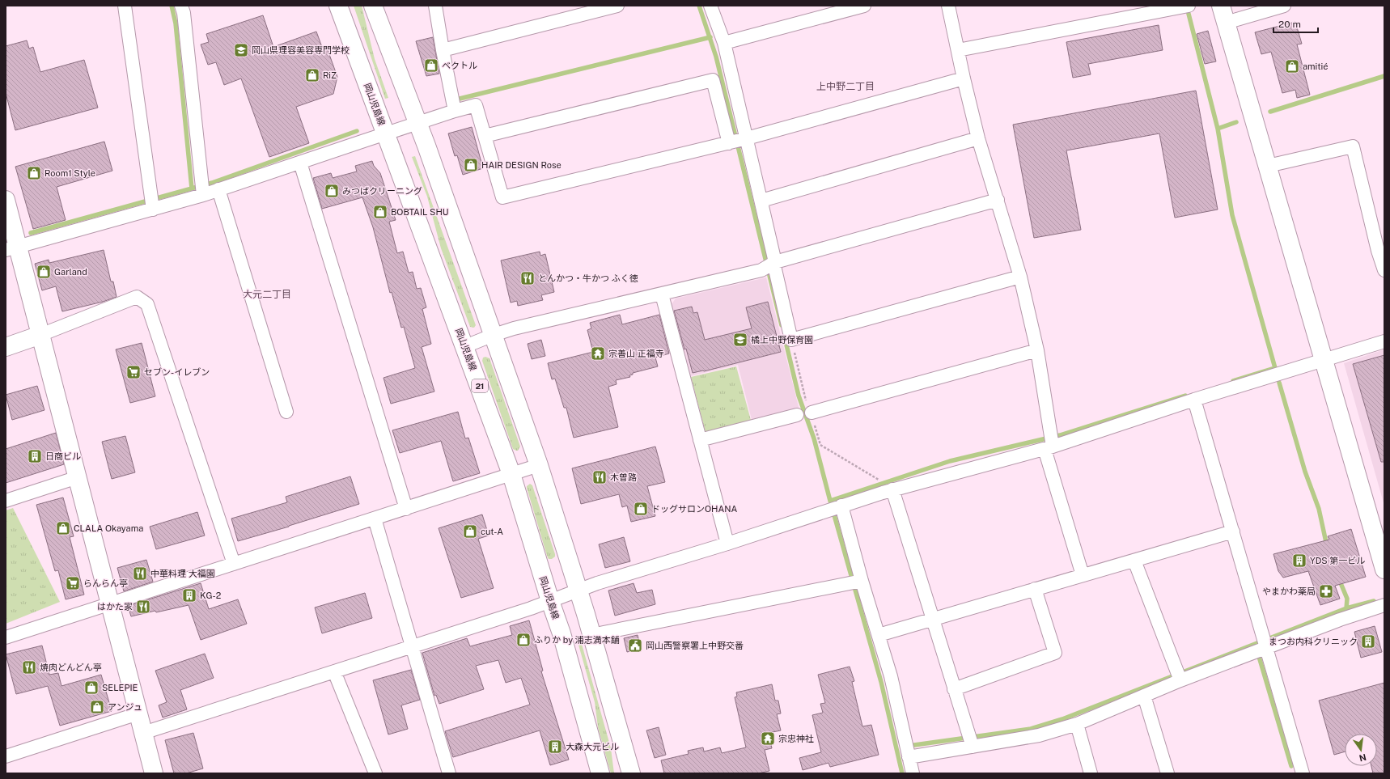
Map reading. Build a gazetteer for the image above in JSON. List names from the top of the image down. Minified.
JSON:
{"streets":{"main road":["岡山児島線","21"]},"districts":["上中野二丁目","大元二丁目"],"places":{"school or university":["岡山県理容美容専門学校","橘上中野保育園"],"shop":["ベクトル","amitié","RiZ","HAIR DESIGN Rose","Room1 Style","みつばクリーニング","BOBTAIL SHU","Garland","ドッグサロンOHANA","CLALA Okayama","cut-A","ふりか by 浦志満本舗","SELEPIE","アンジュ"],"restaurant":["とんかつ・牛かつ ふく徳","木曽路","中華料理 大福園","はかた家","焼肉どんどん亭"],"temple":["宗善山 正福寺","宗忠神社"],"supermarket":["セブン-イレブン","らんらん亭"],"building":["日商ビル","YDS 第一ビル","KG-2","まつお内科クリニック","大森大元ビル"],"pharmacy":["やまかわ薬局"],"public building":["岡山西警察署上中野交番"]},"scale_bar":"20 m","north":"bottom"}
